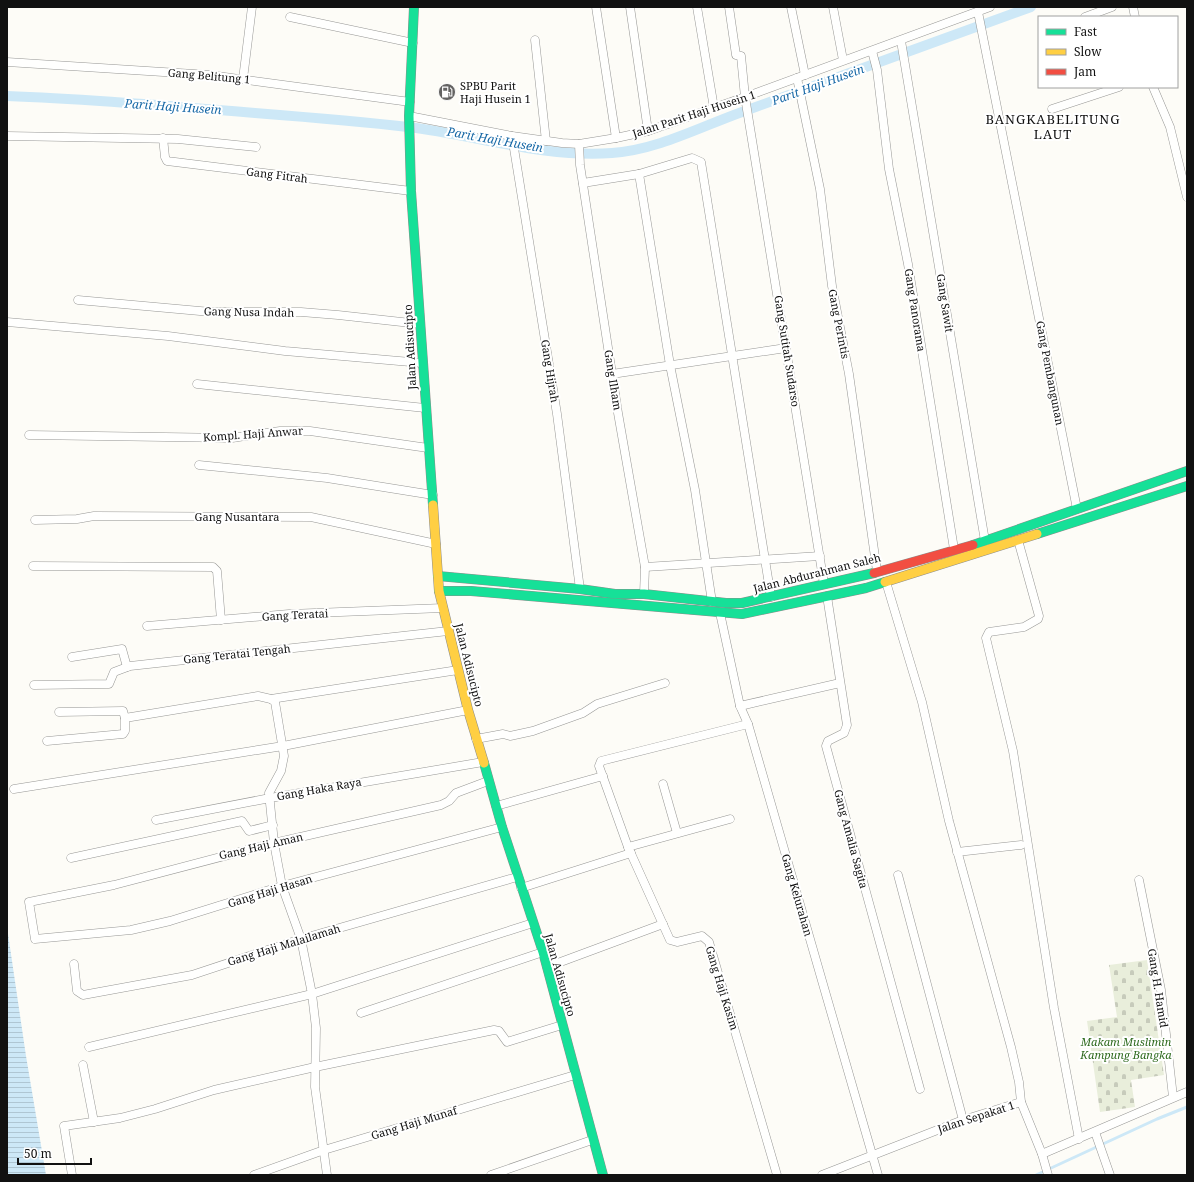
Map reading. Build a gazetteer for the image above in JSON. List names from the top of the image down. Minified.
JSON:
{"streets":{"street":["Gang Belitung 1","Jalan Parit Haji Husein 1","Gang Fitrah","Gang Sawit","Gang Panorama","Gang Nusa Indah","Gang Perintis","Jalan Adisucipto","Gang Sutitah Sudarso","Gang Hijrah","Gang Pembangunan","Gang Ilham","Kompl. Haji Anwar","Gang Nusantara","Jalan Abdurahman Saleh","Gang Teratai","Gang Teratai Tengah","Gang Haka Raya","Gang Amalia Sagita","Gang Haji Aman","Gang Haji Hasan","Gang Kelurahan","Gang Haji Malailamah","Gang Haji Kasim","Gang H. Hamid","Jalan Sepakat 1","Gang Haji Munaf"]},"crossings":[["Jalan Parit Haji Husein 1","Gang Sawit"],["Jalan Parit Haji Husein 1","Gang Panorama"],["Jalan Parit Haji Husein 1","Gang Perintis"],["Jalan Parit Haji Husein 1","Jalan Adisucipto"],["Jalan Parit Haji Husein 1","Gang Sutitah Sudarso"],["Jalan Parit Haji Husein 1","Gang Hijrah"],["Jalan Parit Haji Husein 1","Gang Pembangunan"],["Jalan Parit Haji Husein 1","Gang Ilham"],["Gang Fitrah","Jalan Adisucipto"],["Gang Sawit","Jalan Abdurahman Saleh"],["Gang Panorama","Jalan Abdurahman Saleh"],["Gang Nusa Indah","Jalan Adisucipto"],["Gang Perintis","Jalan Abdurahman Saleh"],["Jalan Adisucipto","Kompl. Haji Anwar"],["Jalan Adisucipto","Gang Nusantara"],["Jalan Adisucipto","Jalan Abdurahman Saleh"],["Jalan Adisucipto","Gang Teratai"],["Jalan Adisucipto","Gang Teratai Tengah"],["Jalan Adisucipto","Gang Haka Raya"],["Jalan Adisucipto","Gang Haji Aman"],["Jalan Adisucipto","Gang Haji Hasan"],["Jalan Adisucipto","Gang Haji Malailamah"],["Jalan Adisucipto","Gang Haji Munaf"],["Gang Sutitah Sudarso","Jalan Abdurahman Saleh"],["Gang Hijrah","Jalan Abdurahman Saleh"],["Gang Pembangunan","Jalan Abdurahman Saleh"],["Gang Ilham","Jalan Abdurahman Saleh"],["Jalan Abdurahman Saleh","Gang Amalia Sagita"],["Jalan Abdurahman Saleh","Gang Kelurahan"],["Gang Haji Aman","Gang Haji Hasan"],["Gang Kelurahan","Gang Haji Kasim"],["Gang Kelurahan","Jalan Sepakat 1"]],"districts":["BANGKABELITUNG LAUT"],"water":["Parit Haji Husein"],"parks":["Makam Muslimin Kampung Bangka"],"places":{"fuel station":["SPBU Parit Haji Husein 1"]},"legend":["Fast","Slow","Jam"],"scale_bar":"50 m"}
